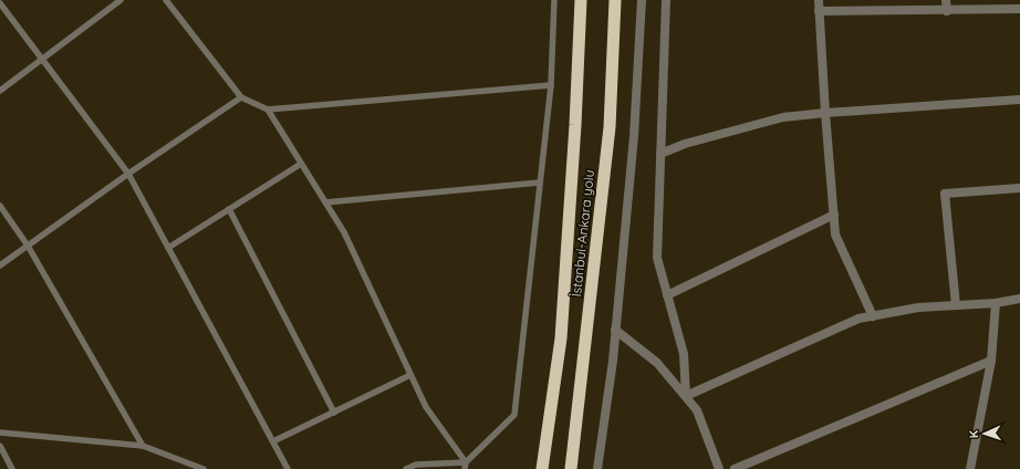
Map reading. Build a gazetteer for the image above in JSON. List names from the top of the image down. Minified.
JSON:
{"streets":{"highway":["İstanbul-Ankara yolu"]},"north":"left"}
